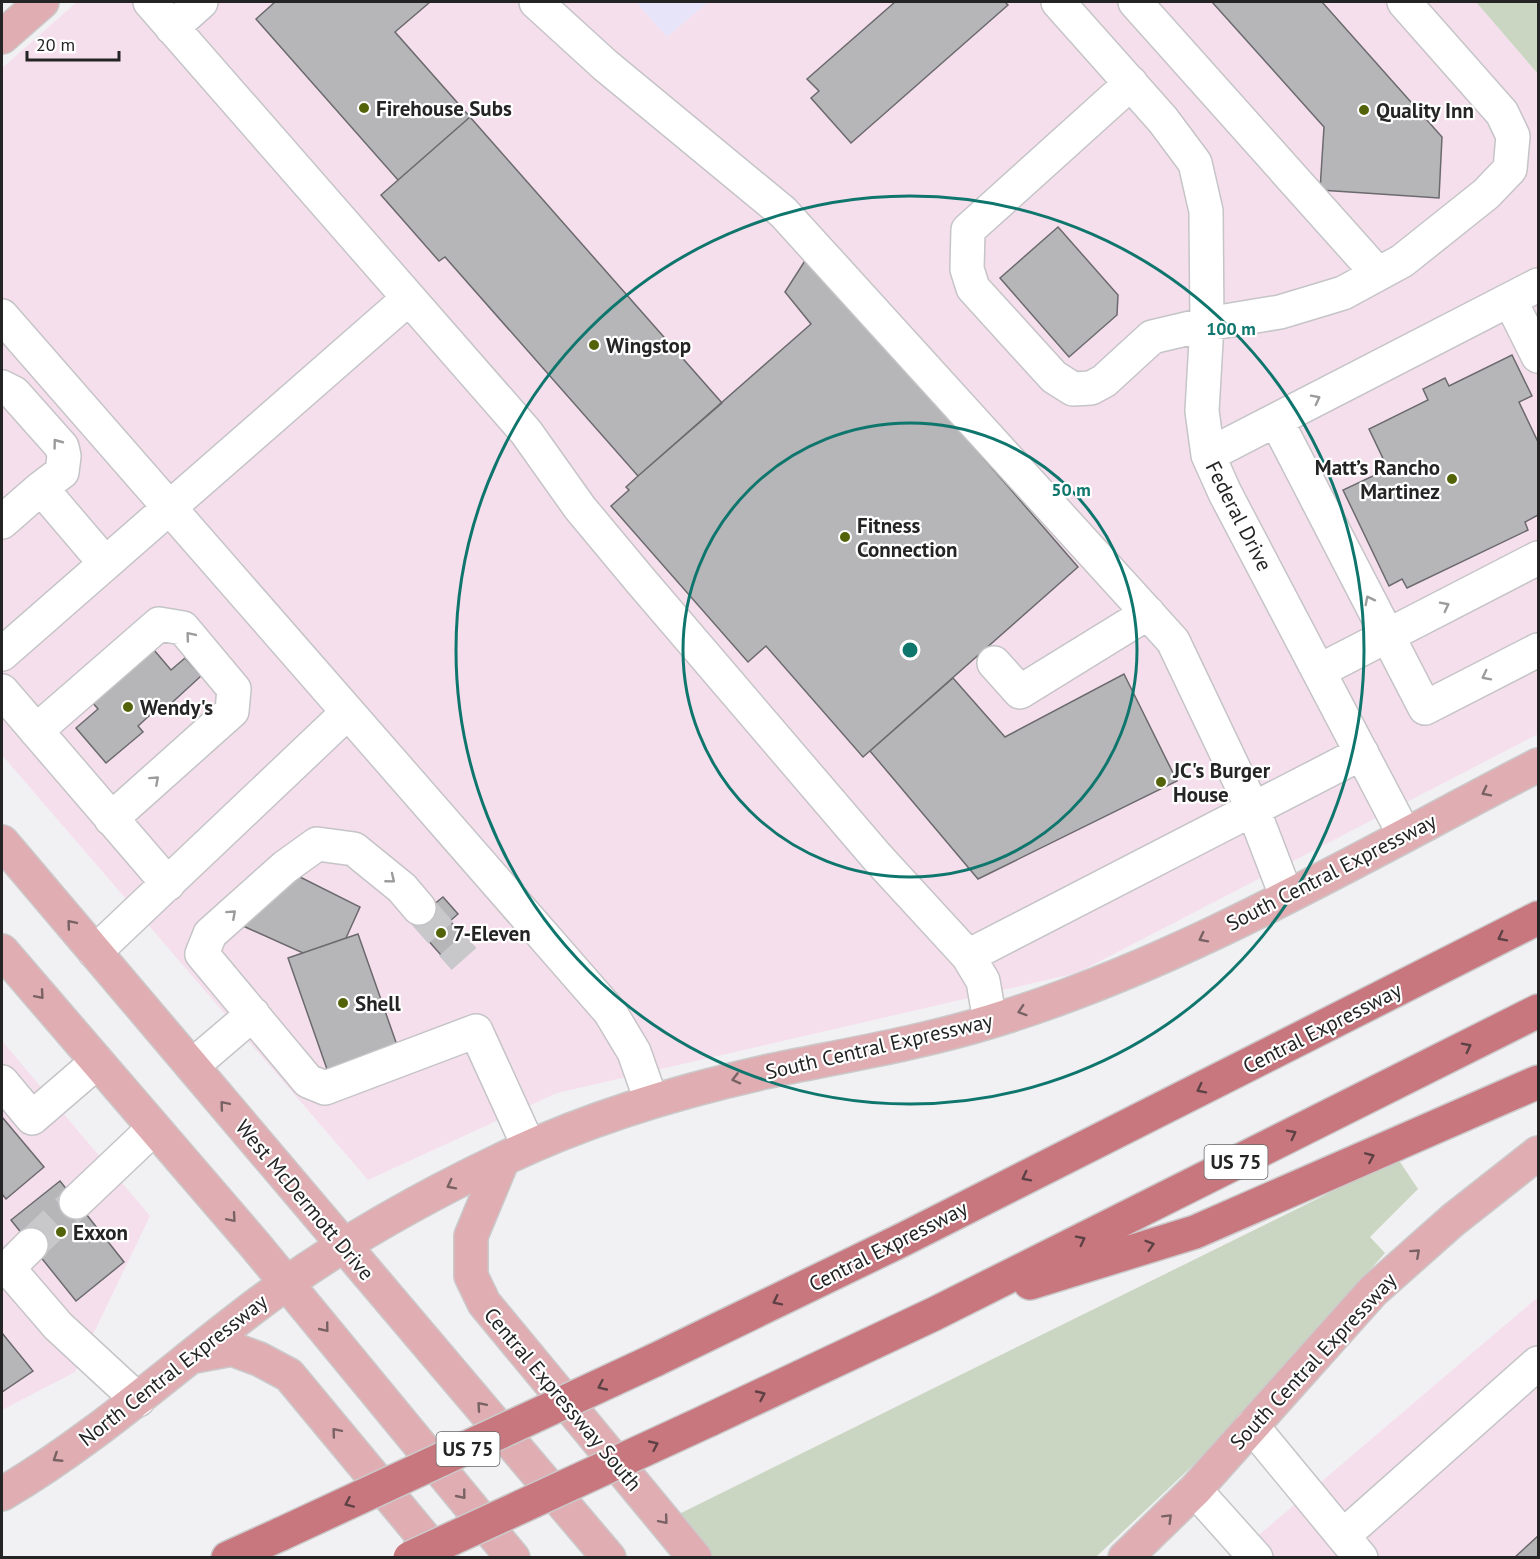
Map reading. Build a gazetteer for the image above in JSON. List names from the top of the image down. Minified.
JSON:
{"streets":{"highway":["Central Expressway","US 75"],"main road":["South Central Expressway","West McDermott Drive","North Central Expressway","Central Expressway South"],"street":["Federal Drive"]},"crossings":[["Federal Drive","South Central Expressway"],["South Central Expressway","West McDermott Drive"],["South Central Expressway","North Central Expressway"],["South Central Expressway","Central Expressway South"],["West McDermott Drive","North Central Expressway"]],"one_way":["North Central Expressway"],"places":["Firehouse Subs","Quality Inn","Wingstop","Matt’s Rancho Martinez","Fitness Connection","Wendy's","JC's Burger House","7-Eleven","Shell","Exxon"],"scale_bar":"20 m","rings":["100 m","50 m"]}
